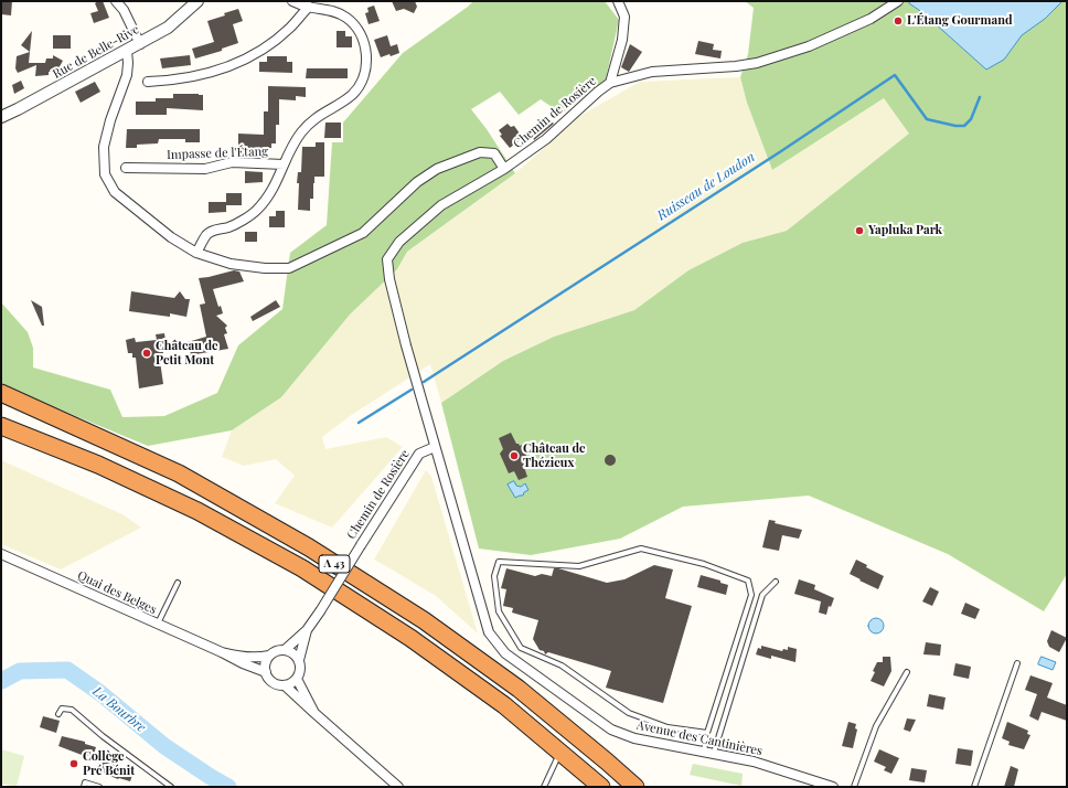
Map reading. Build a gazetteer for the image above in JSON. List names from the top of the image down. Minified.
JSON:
{"streets":{"highway":["A 43"],"street":["Rue de Belle-Rive","Chemin de Rosière","Impasse de l'Étang","Quai des Belges","Avenue des Cantinières"]},"crossings":[["Chemin de Rosière","Quai des Belges"],["Chemin de Rosière","Avenue des Cantinières"]],"water":["Ruisseau de Loudon","La Bourbre"],"places":["L'Étang Gourmand","Yapluka Park","Château de Petit Mont","Château de Thézieux","Collège Pré Bénit"]}
